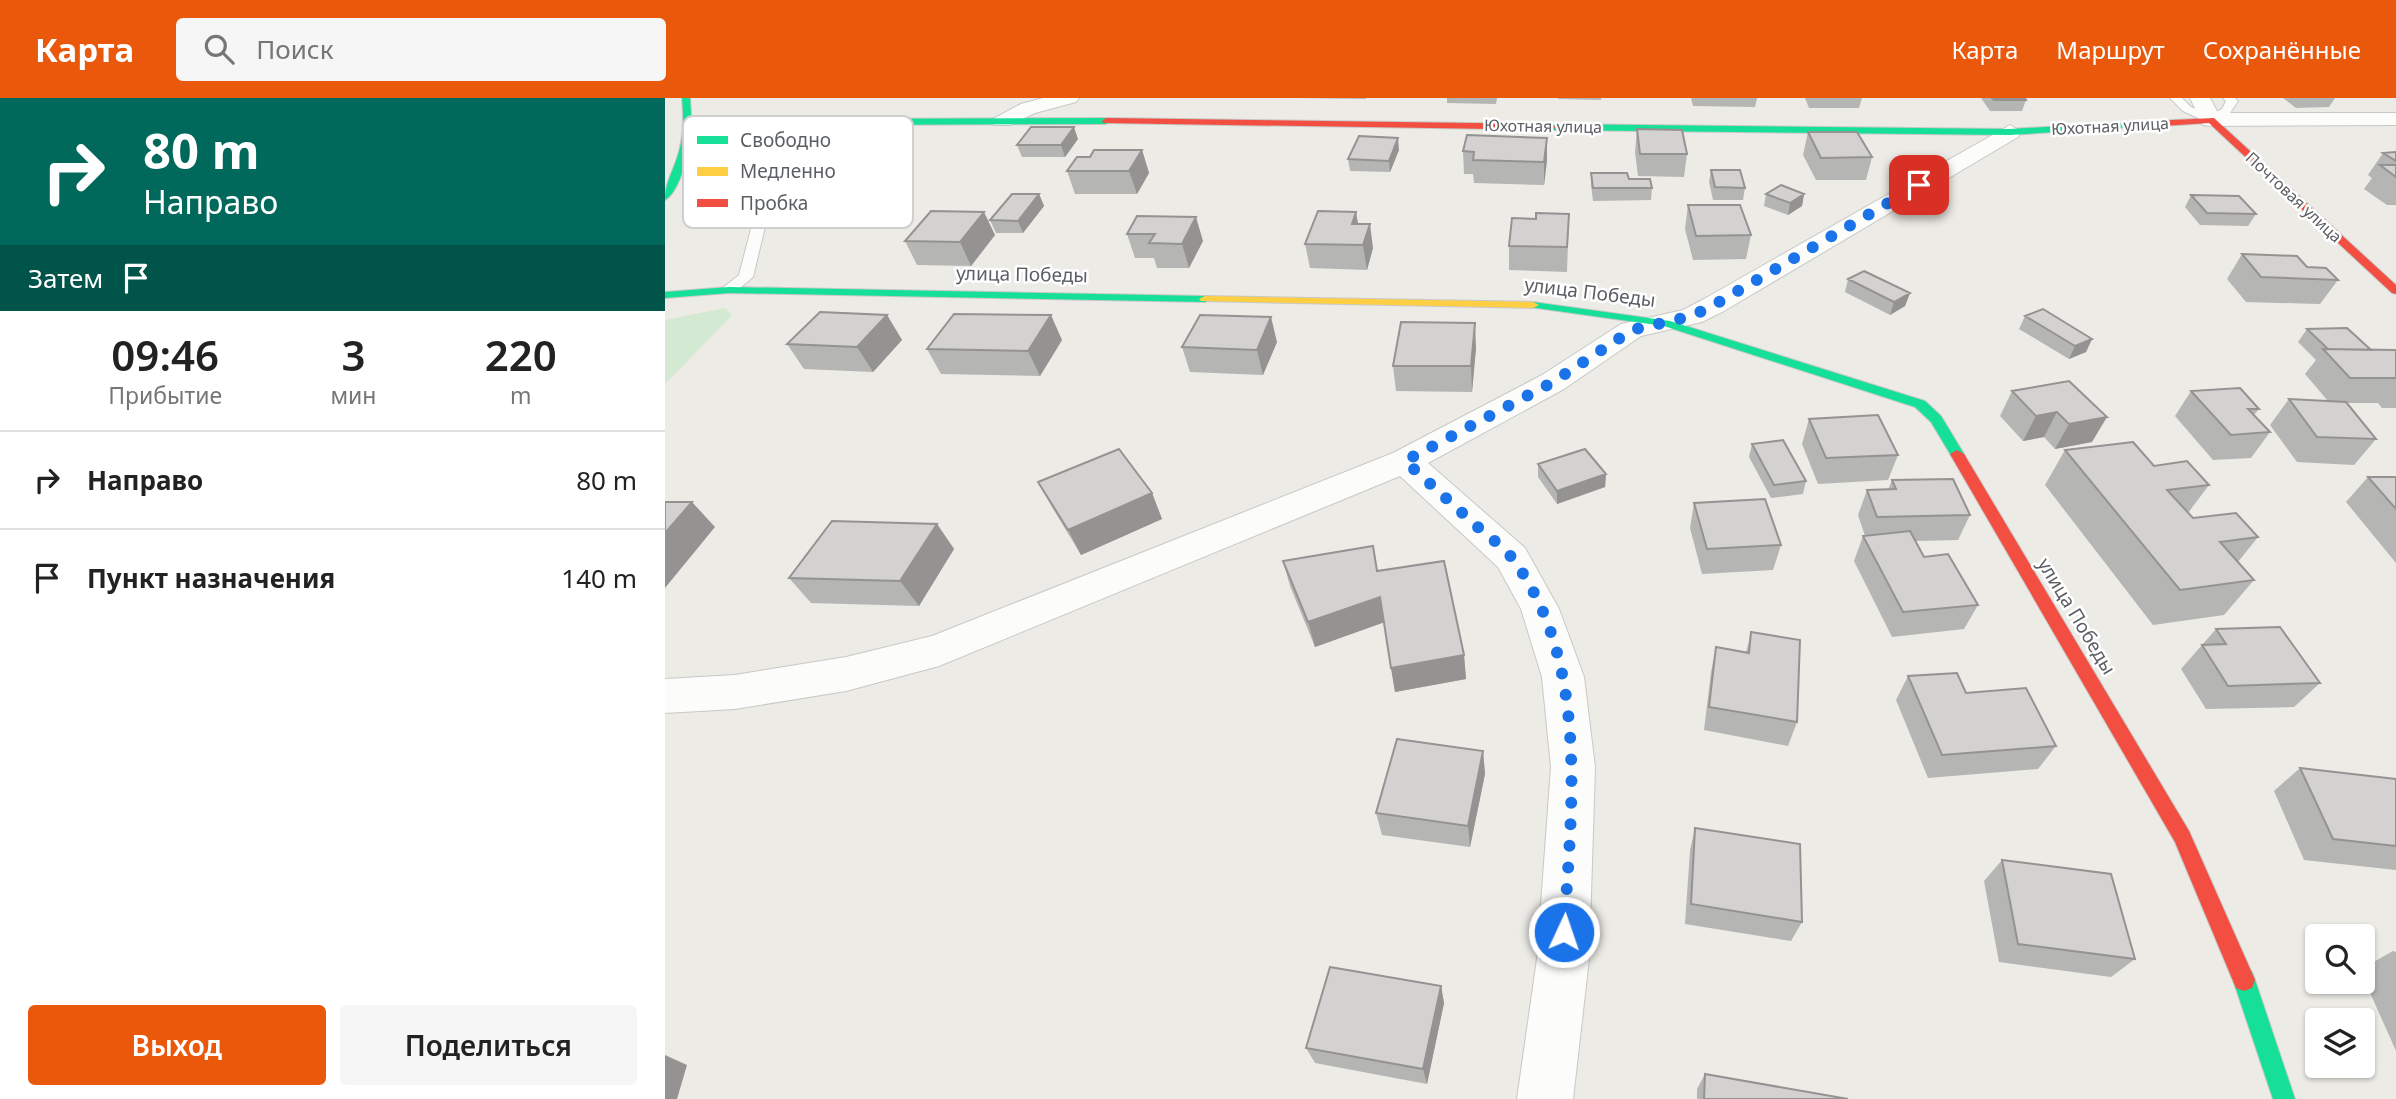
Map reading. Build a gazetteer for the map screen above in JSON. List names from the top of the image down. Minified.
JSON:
{"streets":{"street":["Юхотная улица","Почтовая улица","улица Победы"]},"crossings":[["Юхотная улица","Почтовая улица"]],"legend":["Свободно","Медленно","Пробка"],"page":{"header":"Карта","search":"Поиск","nav":["Карта","Маршрут","Сохранённые"],"turn":["80 m","Направо"],"then":"Затем","eta":["09:46","Прибытие","3","мин","220","m"],"list":[{"name":"Направо","value":"80 m"},{"name":"Пункт назначения","value":"140 m"}],"buttons":["Выход","Поделиться"]}}
